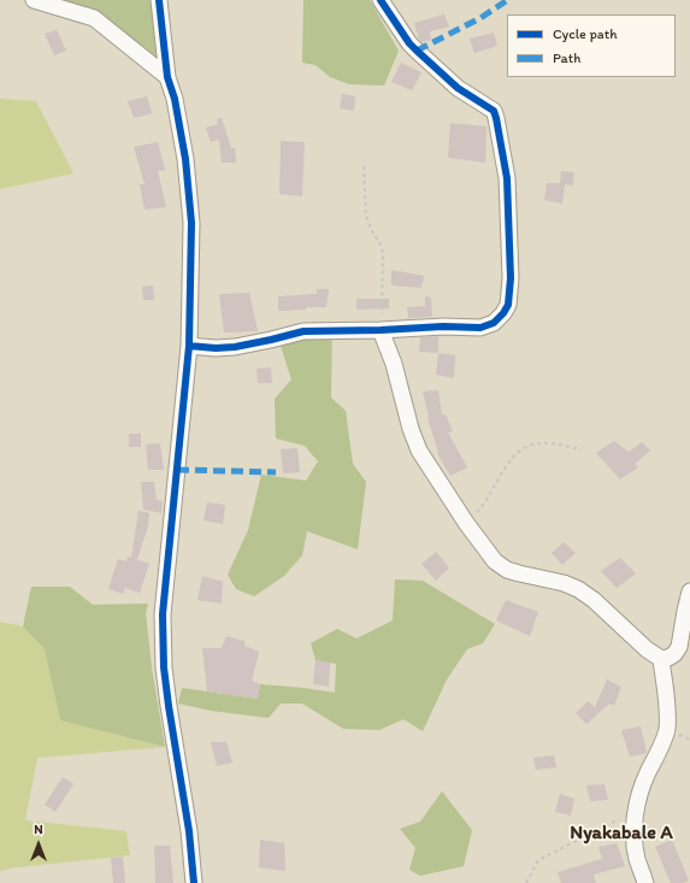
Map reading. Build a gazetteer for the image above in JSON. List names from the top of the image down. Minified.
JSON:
{"districts":["Nyakabale A"],"legend":["Cycle path","Path"],"north":"top"}
